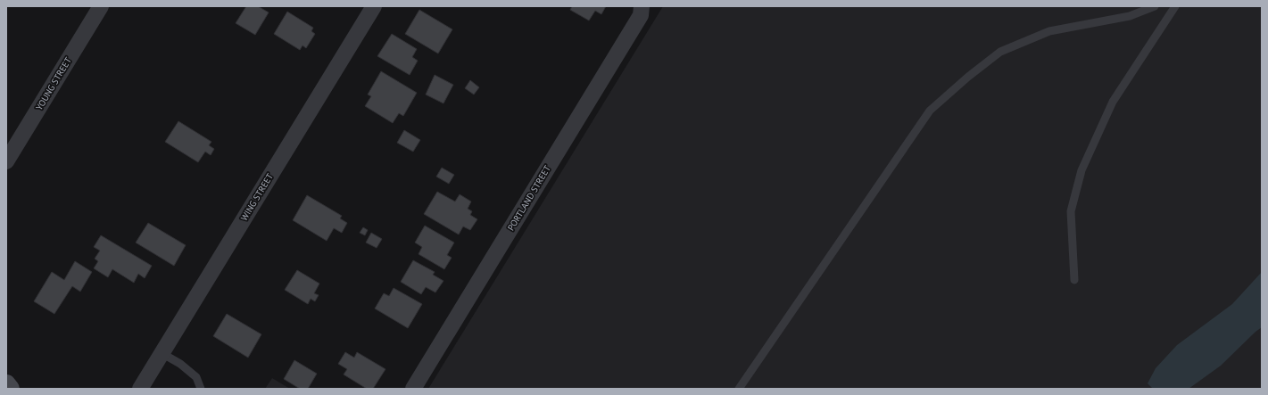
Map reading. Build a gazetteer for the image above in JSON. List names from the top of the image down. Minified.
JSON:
{"streets":{"street":["YOUNG STREET","WING STREET","PORTLAND STREET"]}}
